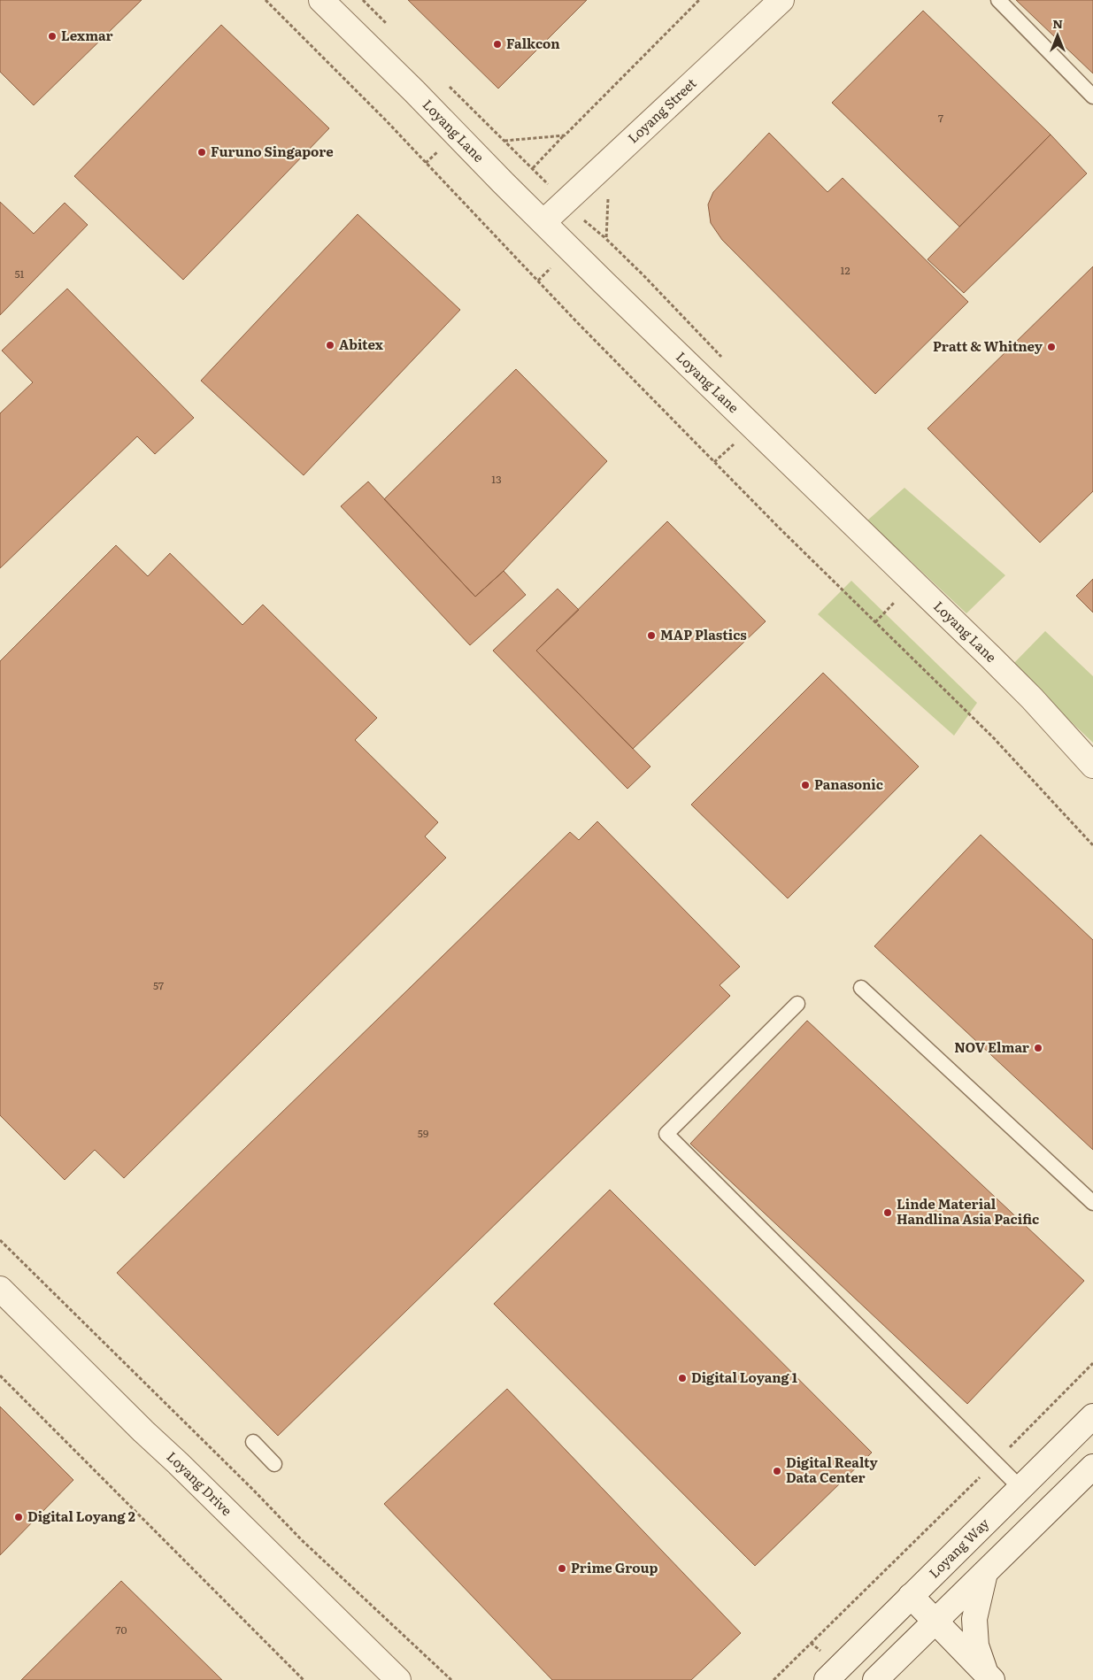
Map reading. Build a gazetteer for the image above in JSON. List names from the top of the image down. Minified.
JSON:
{"streets":{"street":["Loyang Street","Loyang Lane","Loyang Drive","Loyang Way"]},"crossings":[["Loyang Street","Loyang Lane"]],"places":["Lexmar","Falkcon","Furuno Singapore","Abitex","Pratt & Whitney","MAP Plastics","Panasonic","NOV Elmar","Linde Material Handlina Asia Pacific","Digital Loyang 1","Digital Realty Data Center","Digital Loyang 2","Prime Group"],"house_numbers":["7","12","51","13","57","59","70"],"north":"top"}
